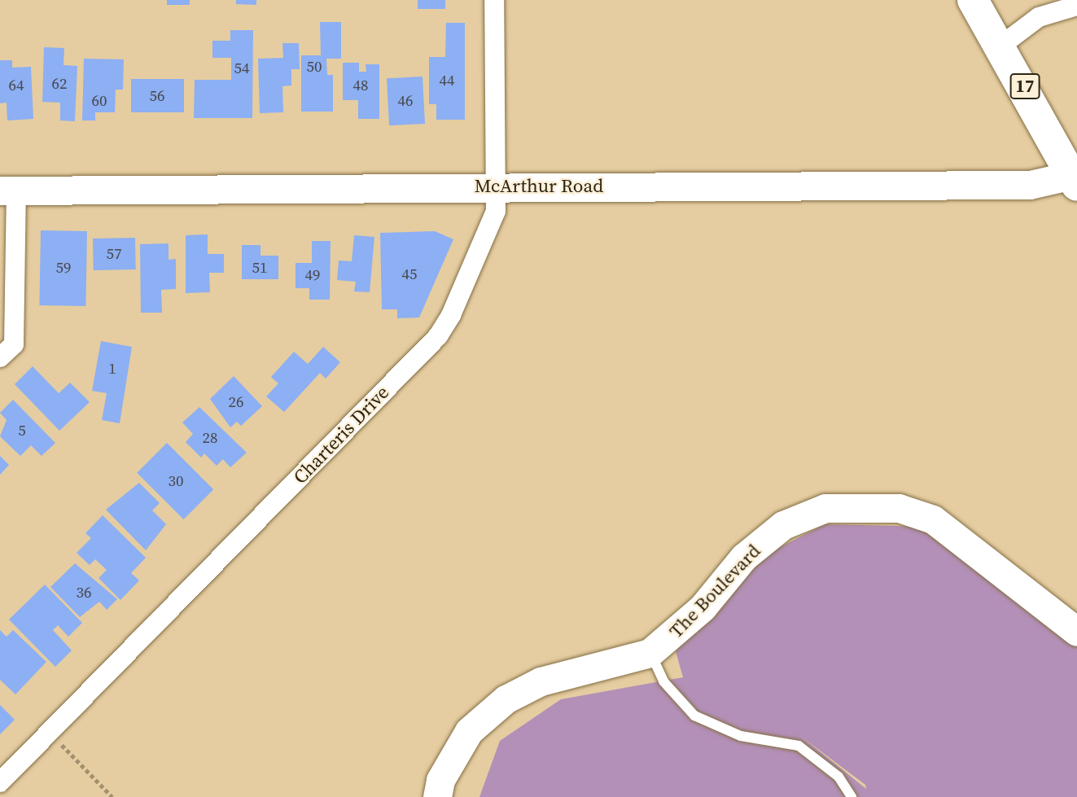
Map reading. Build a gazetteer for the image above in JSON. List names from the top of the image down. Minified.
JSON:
{"streets":{"main road":["17"],"street":["McArthur Road","Charteris Drive","The Boulevard"]},"crossings":[["17","McArthur Road"],["McArthur Road","Charteris Drive"]],"house_numbers":["50","54","44","62","64","48","56","60","46","57","59","51","45","49","1","26","5","28","30","36"]}
